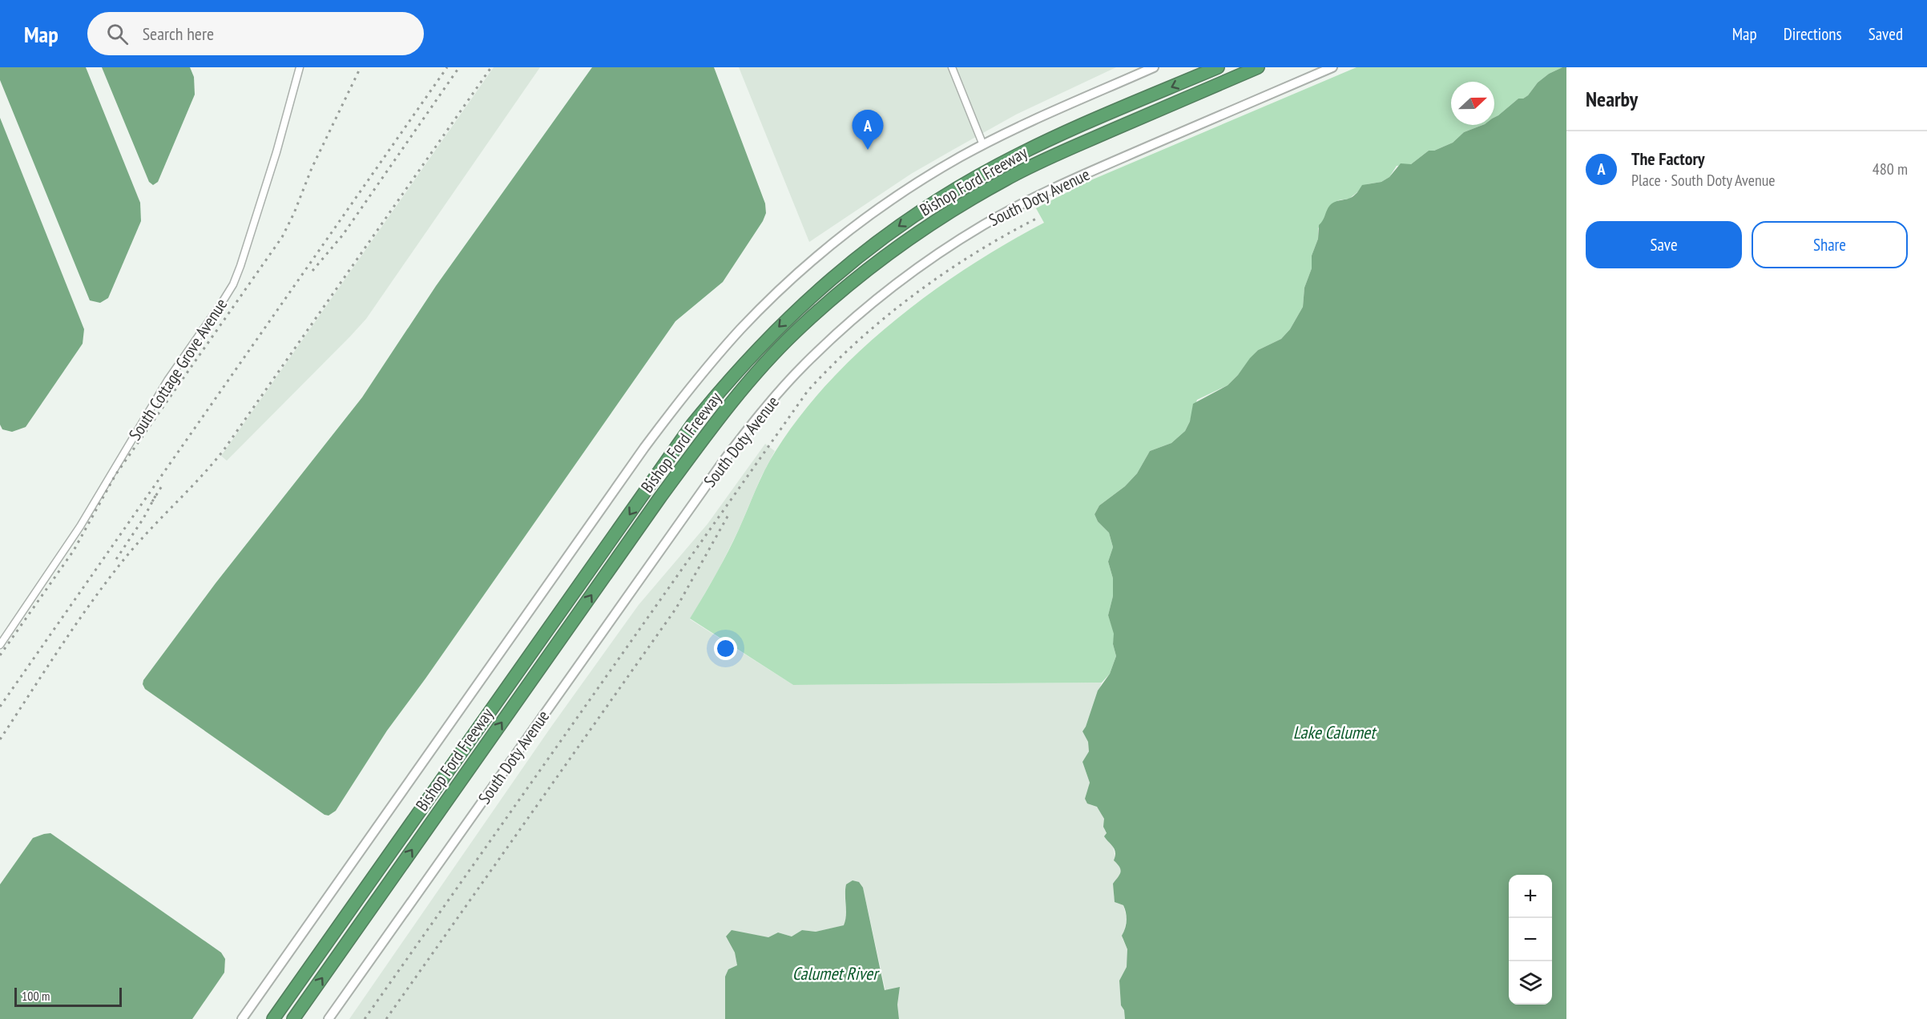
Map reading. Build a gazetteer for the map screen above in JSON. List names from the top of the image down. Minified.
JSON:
{"streets":{"highway":["Bishop Ford Freeway"],"street":["South Doty Avenue","South Cottage Grove Avenue"]},"water":["Lake Calumet","Calumet River"],"scale_bar":"100 m","north":"right","page":{"header":"Map","search":"Search here","nav":["Map","Directions","Saved"],"heading":"Nearby","pins":"A","list":[{"mark":"A","name":"The Factory","note":"Place · South Doty Avenue","value":"480 m"}],"buttons":["Save","Share"],"map_buttons":["+","−"],"scale":"100 m"}}
